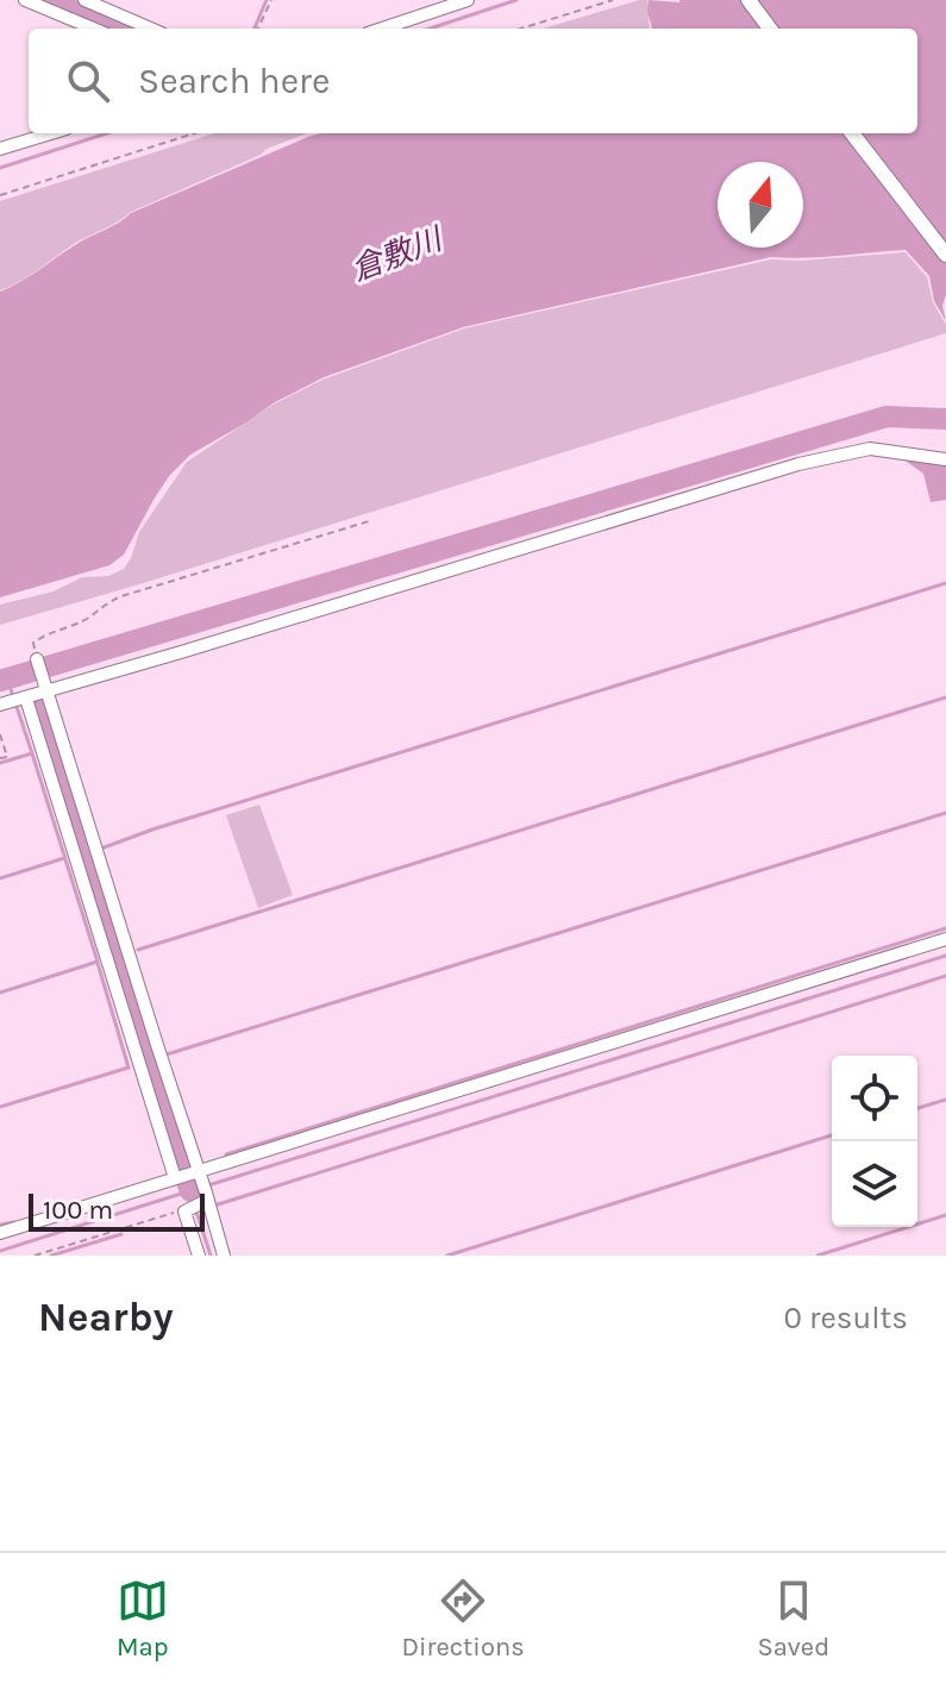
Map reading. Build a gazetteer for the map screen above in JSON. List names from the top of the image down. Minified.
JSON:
{"water":["倉敷川"],"scale_bar":"100 m","north":"top","page":{"search":"Search here","scale":"100 m","heading":["Nearby","0 results"],"nav":["Map","Directions","Saved"]}}
